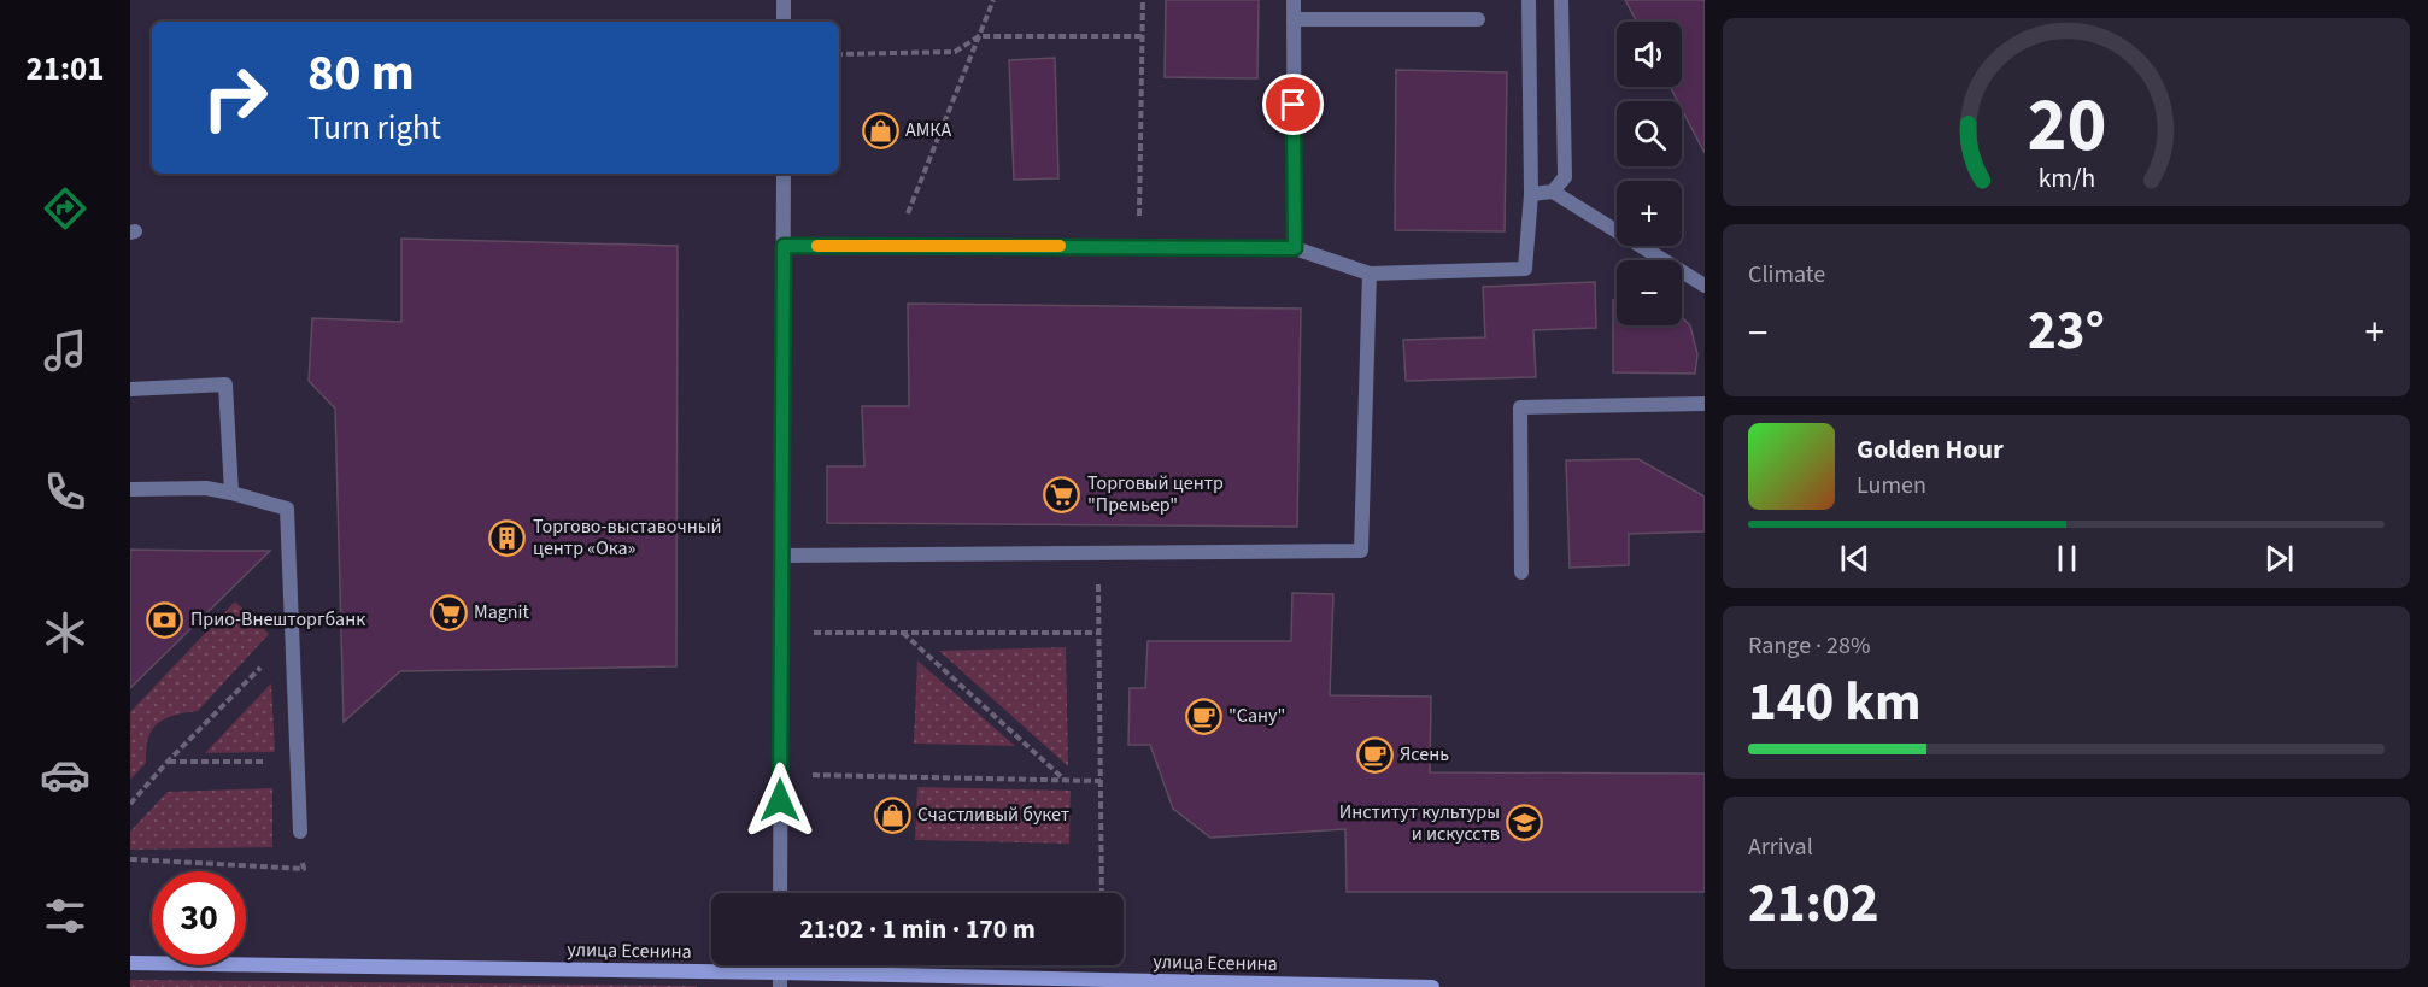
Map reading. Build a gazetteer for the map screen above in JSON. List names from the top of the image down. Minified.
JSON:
{"streets":{"main road":["улица Есенина"]},"places":{"shop":["АМКА","Счастливый букет"],"supermarket":["Торговый центр \"Премьер\"","Magnit"],"building":["Торгово-выставочный центр «Ока»"],"bank":["Прио-Внешторгбанк"],"cafe":["\"Сану\"","Ясень"],"school or university":["Институт культуры и искусств"]},"page":{"tabs":"21:01","map_buttons":["+","−"],"turn":["80 m","Turn right"],"tile":["Climate",["Range · 28%","140 km"],["Arrival","21:02"]],"heat":["−","23°","+"],"song":["Golden Hour","Lumen"],"limit":"30","trip":"21:02 · 1 min · 170 m","gauge":["20","km/h"]}}
